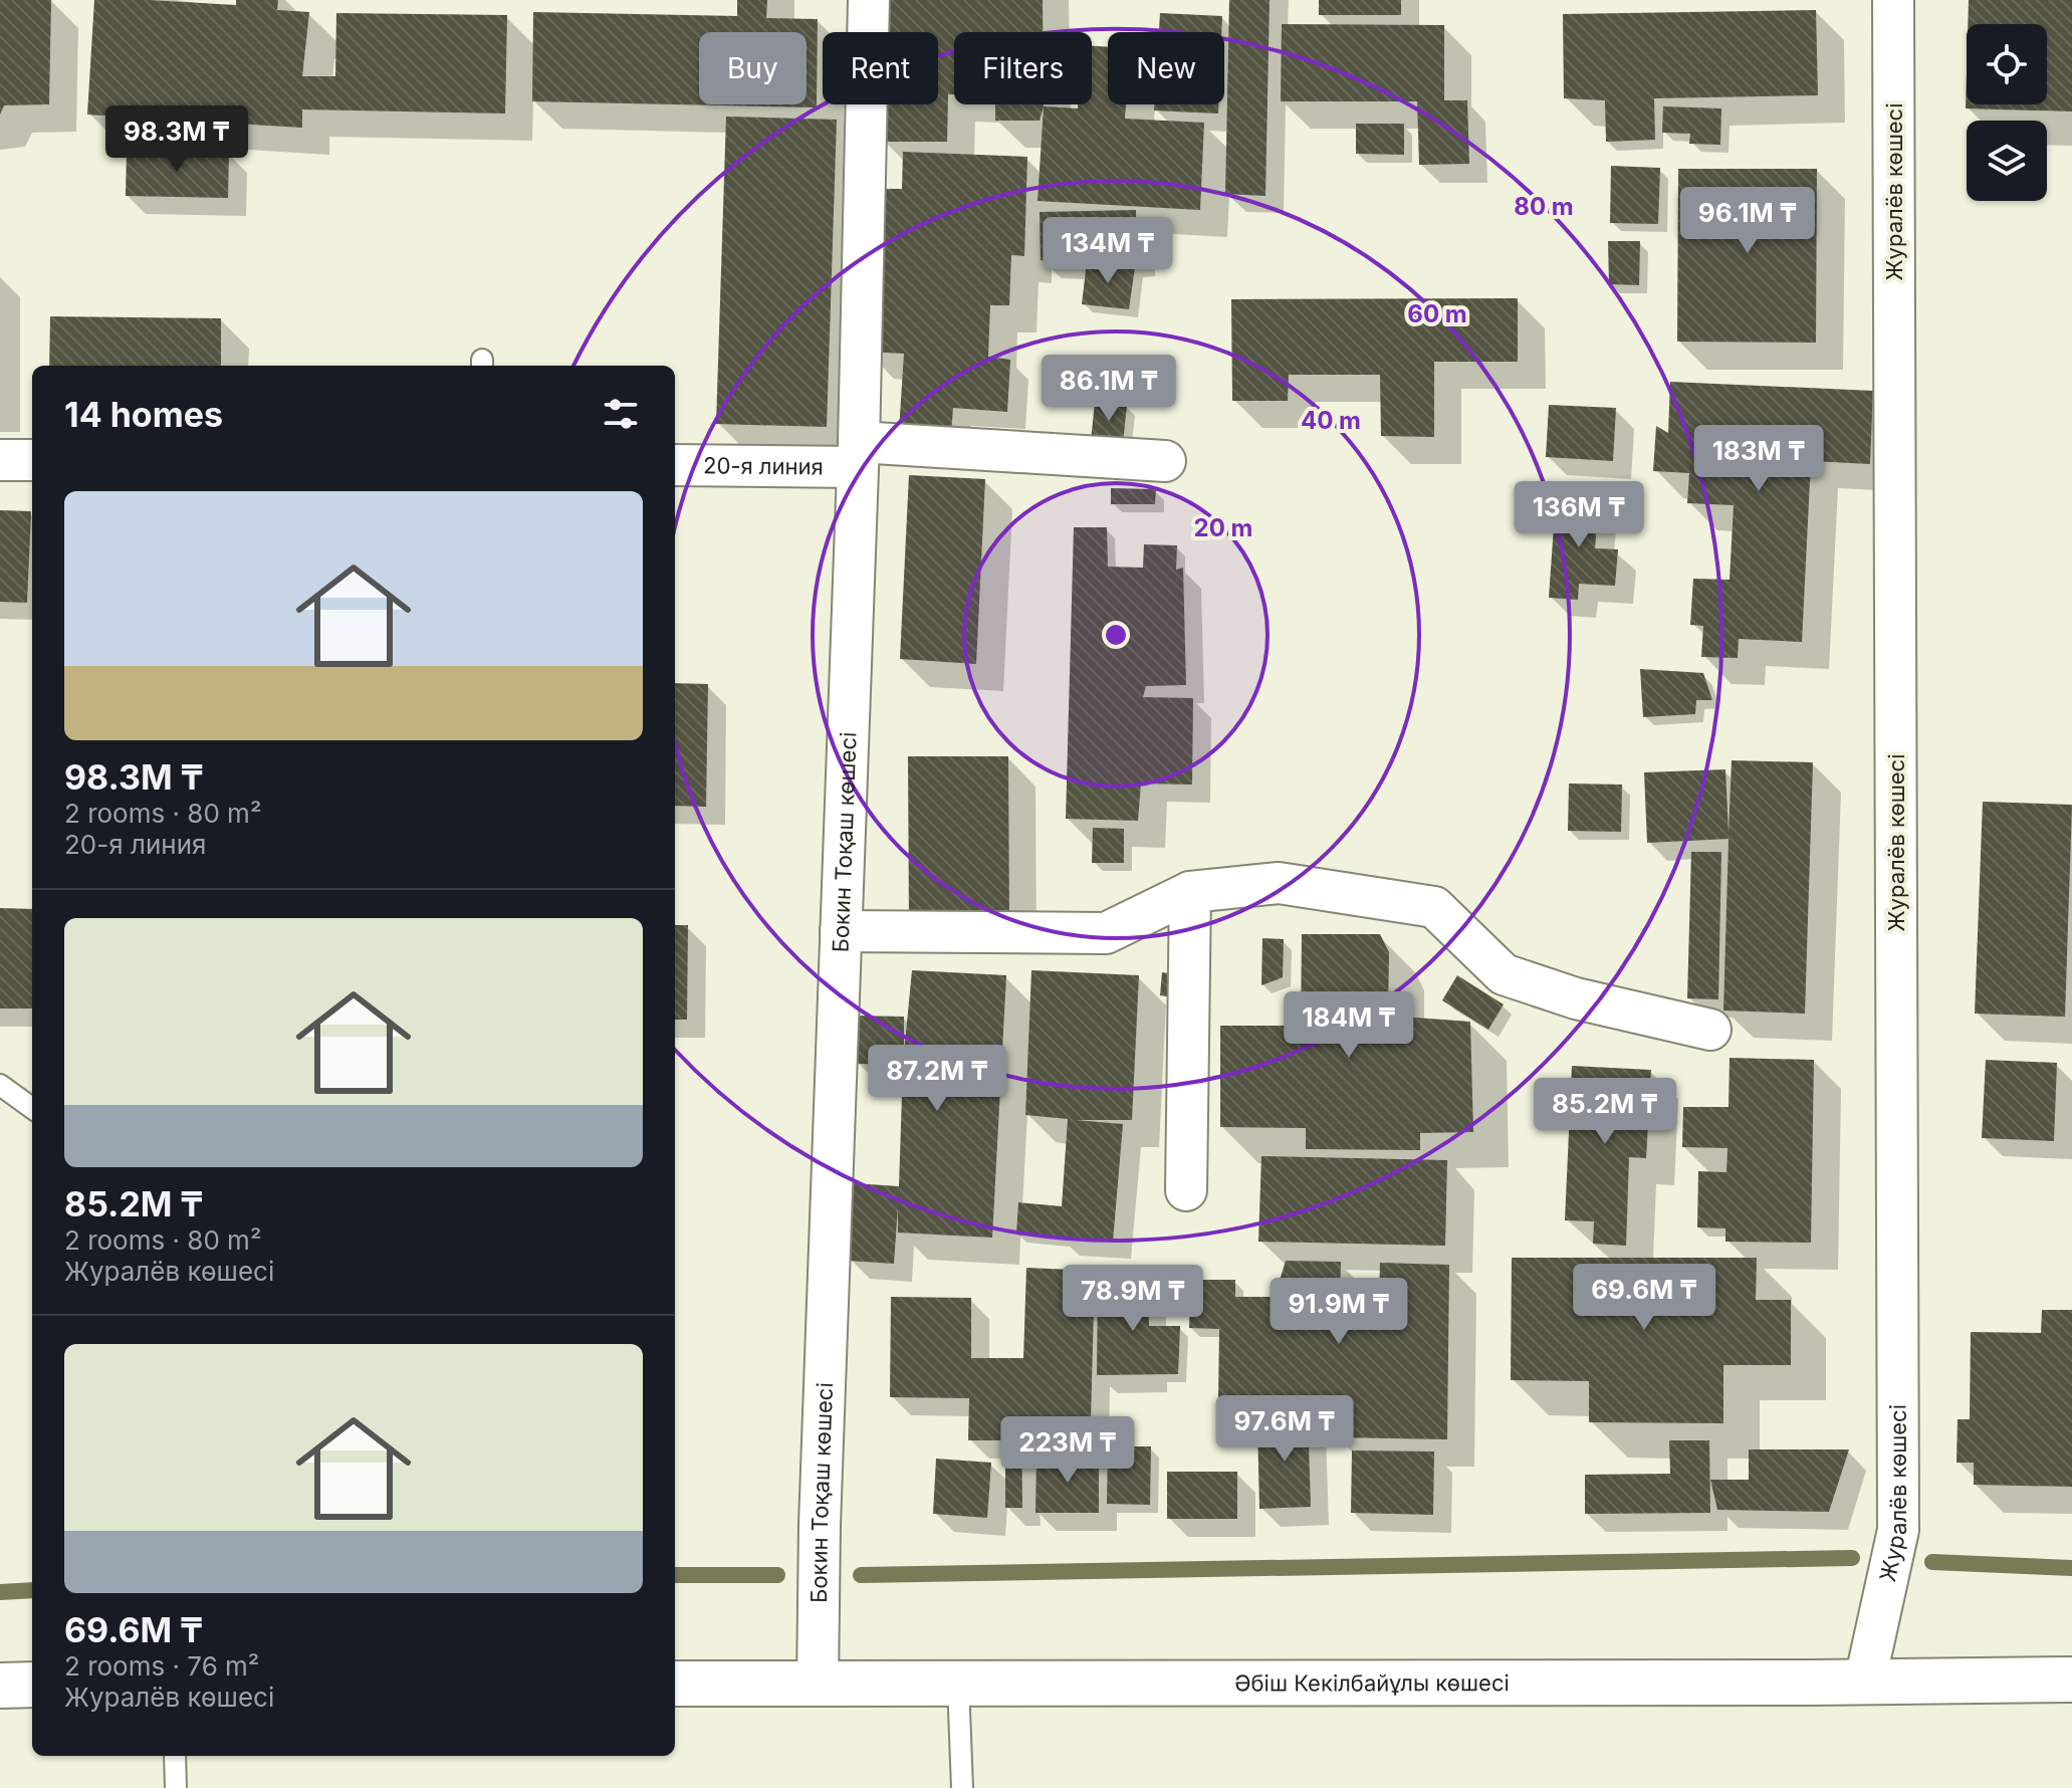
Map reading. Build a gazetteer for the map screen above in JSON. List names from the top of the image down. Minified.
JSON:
{"streets":{"street":["Журалёв көшесі","20-я линия","Бокин Тоқаш көшесі","Әбіш Кекілбайұлы көшесі"]},"crossings":[["Журалёв көшесі","Әбіш Кекілбайұлы көшесі"],["20-я линия","Бокин Тоқаш көшесі"],["Бокин Тоқаш көшесі","Әбіш Кекілбайұлы көшесі"]],"page":{"chip":["Buy","Rent","Filters","New"],"price":["98.3M ₸","96.1M ₸","134M ₸","86.1M ₸","183M ₸","136M ₸","184M ₸","87.2M ₸","85.2M ₸","69.6M ₸","78.9M ₸","91.9M ₸","97.6M ₸","223M ₸"],"heading":"14 homes","list":[{"name":"98.3M ₸","note":"2 rooms · 80 m² · 20-я линия"},{"name":"85.2M ₸","note":"2 rooms · 80 m² · Журалёв көшесі"},{"name":"69.6M ₸","note":"2 rooms · 76 m² · Журалёв көшесі"}]},"rings":["80 m","60 m","40 m","20 m"]}
